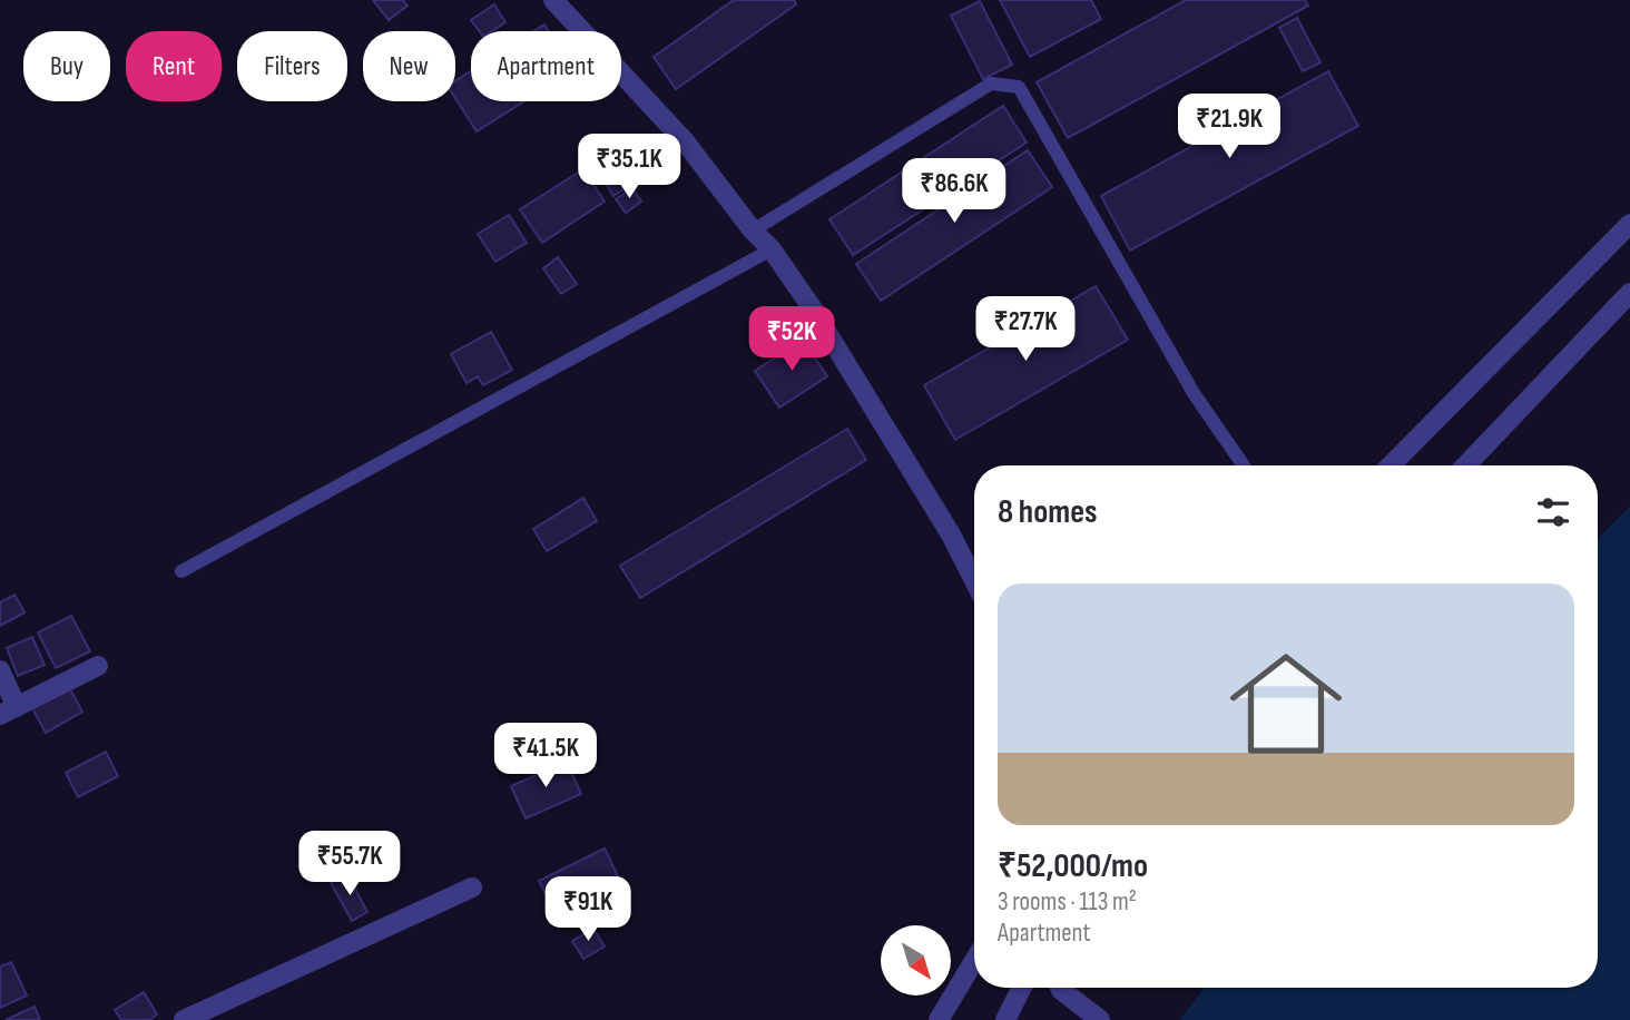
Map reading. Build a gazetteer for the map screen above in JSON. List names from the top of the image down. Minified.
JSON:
{"north":"bottom right","page":{"chip":["Buy","Rent","Filters","New","Apartment"],"price":["₹21.9K","₹35.1K","₹86.6K","₹27.7K","₹52K","₹41.5K","₹55.7K","₹91K"],"heading":"8 homes","list":[{"name":"₹52,000/mo","note":"3 rooms · 113 m² · Apartment"}]}}
